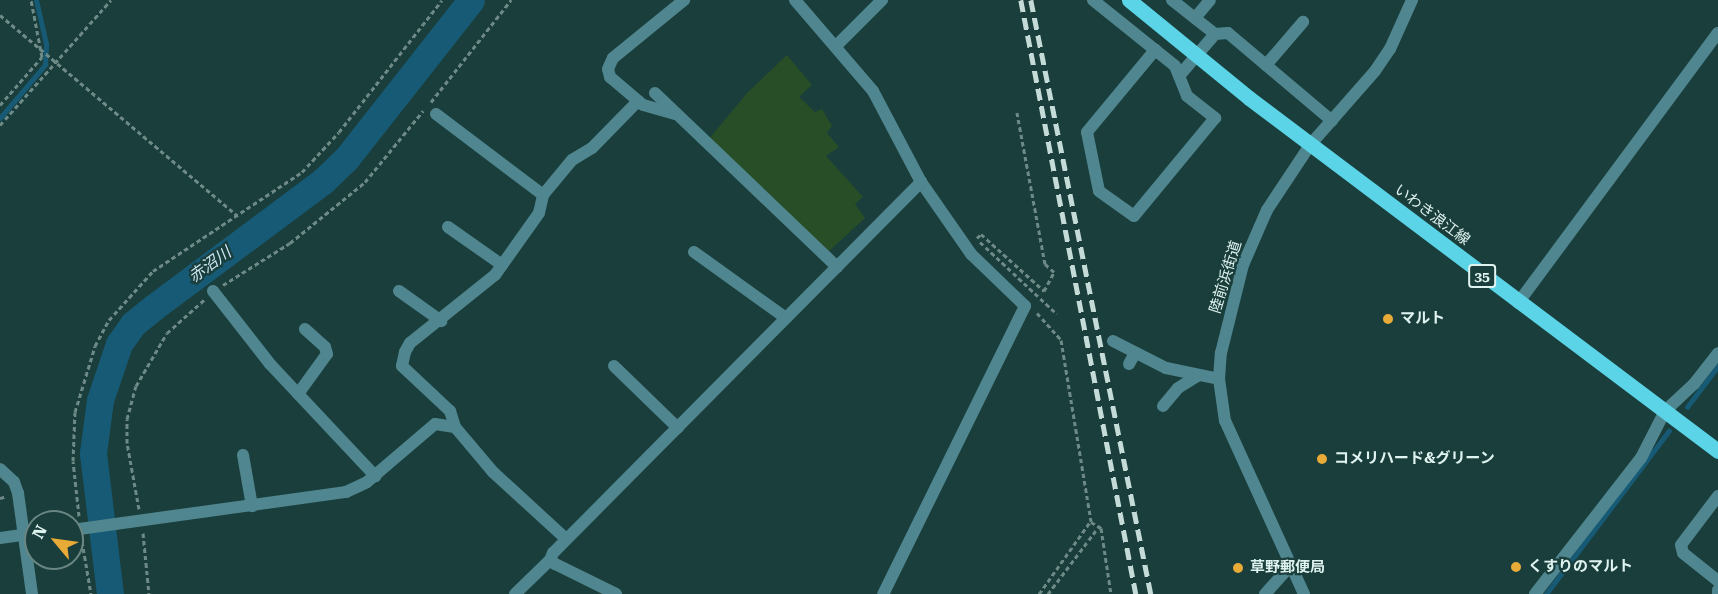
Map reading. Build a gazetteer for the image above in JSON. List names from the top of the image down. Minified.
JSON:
{"streets":{"main road":["いわき浪江線","35"],"street":["陸前浜街道"]},"crossings":[["いわき浪江線","陸前浜街道"]],"water":["赤沼川"],"places":["マルト","コメリハード&グリーン","くすりのマルト","草野郵便局"],"north":"top left"}
